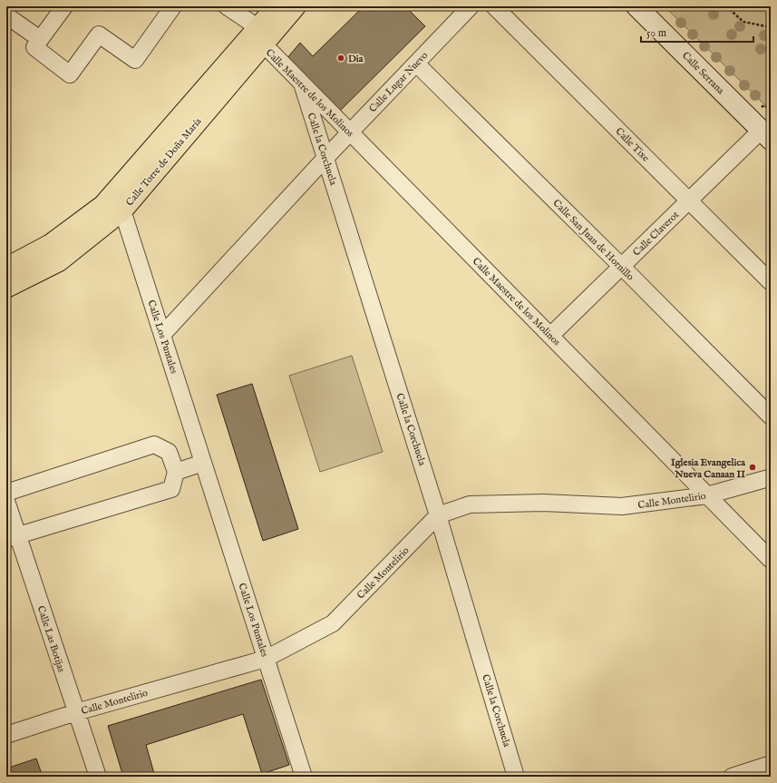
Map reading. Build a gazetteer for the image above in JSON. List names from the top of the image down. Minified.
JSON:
{"streets":{"main road":["Calle Torre de Doña María"],"street":["Calle Serrana","Calle Lugar Nuevo","Calle Maestre de los Molinos","Calle Tixe","Calle la Corchuela","Calle Claverot","Calle San Juan de Hornillo","Calle Los Puntales","Calle Montelirio","Calle Las Botijas"]},"crossings":[["Calle Serrana","Calle Claverot"],["Calle Lugar Nuevo","Calle Maestre de los Molinos"],["Calle Lugar Nuevo","Calle la Corchuela"],["Calle Lugar Nuevo","Calle San Juan de Hornillo"],["Calle Lugar Nuevo","Calle Los Puntales"],["Calle Maestre de los Molinos","Calle la Corchuela"],["Calle Maestre de los Molinos","Calle Torre de Doña María"],["Calle Maestre de los Molinos","Calle Claverot"],["Calle Maestre de los Molinos","Calle Montelirio"],["Calle Tixe","Calle Claverot"],["Calle la Corchuela","Calle Montelirio"],["Calle Torre de Doña María","Calle Los Puntales"],["Calle Claverot","Calle San Juan de Hornillo"],["Calle Los Puntales","Calle Montelirio"],["Calle Montelirio","Calle Las Botijas"]],"places":["Dia","Iglesia Evangelica Nueva Canaan II"],"scale_bar":"50 m"}
